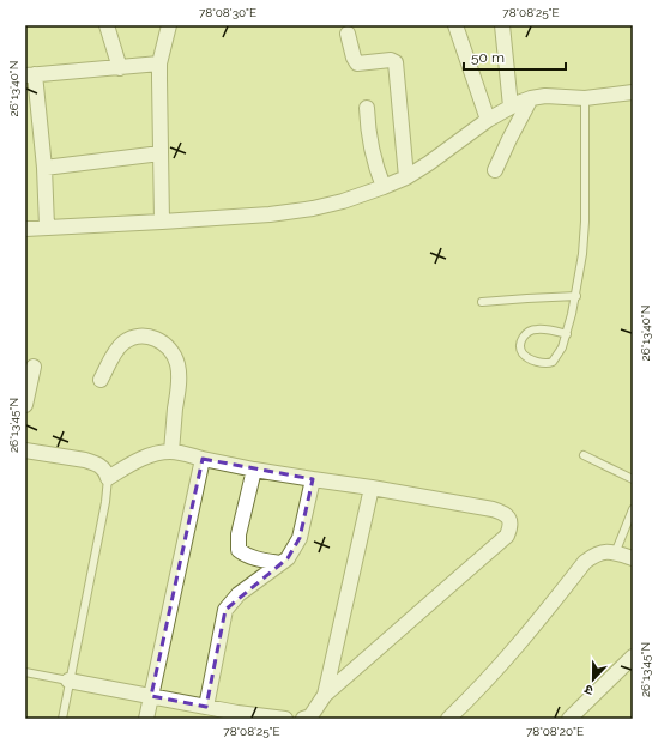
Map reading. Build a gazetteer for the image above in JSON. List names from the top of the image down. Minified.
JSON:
{"scale_bar":"50 m","north":"bottom","coordinates":["78°08'30\"E","78°08'25\"E","26°13'40\"N","26°13'45\"N","78°08'20\"E"]}
